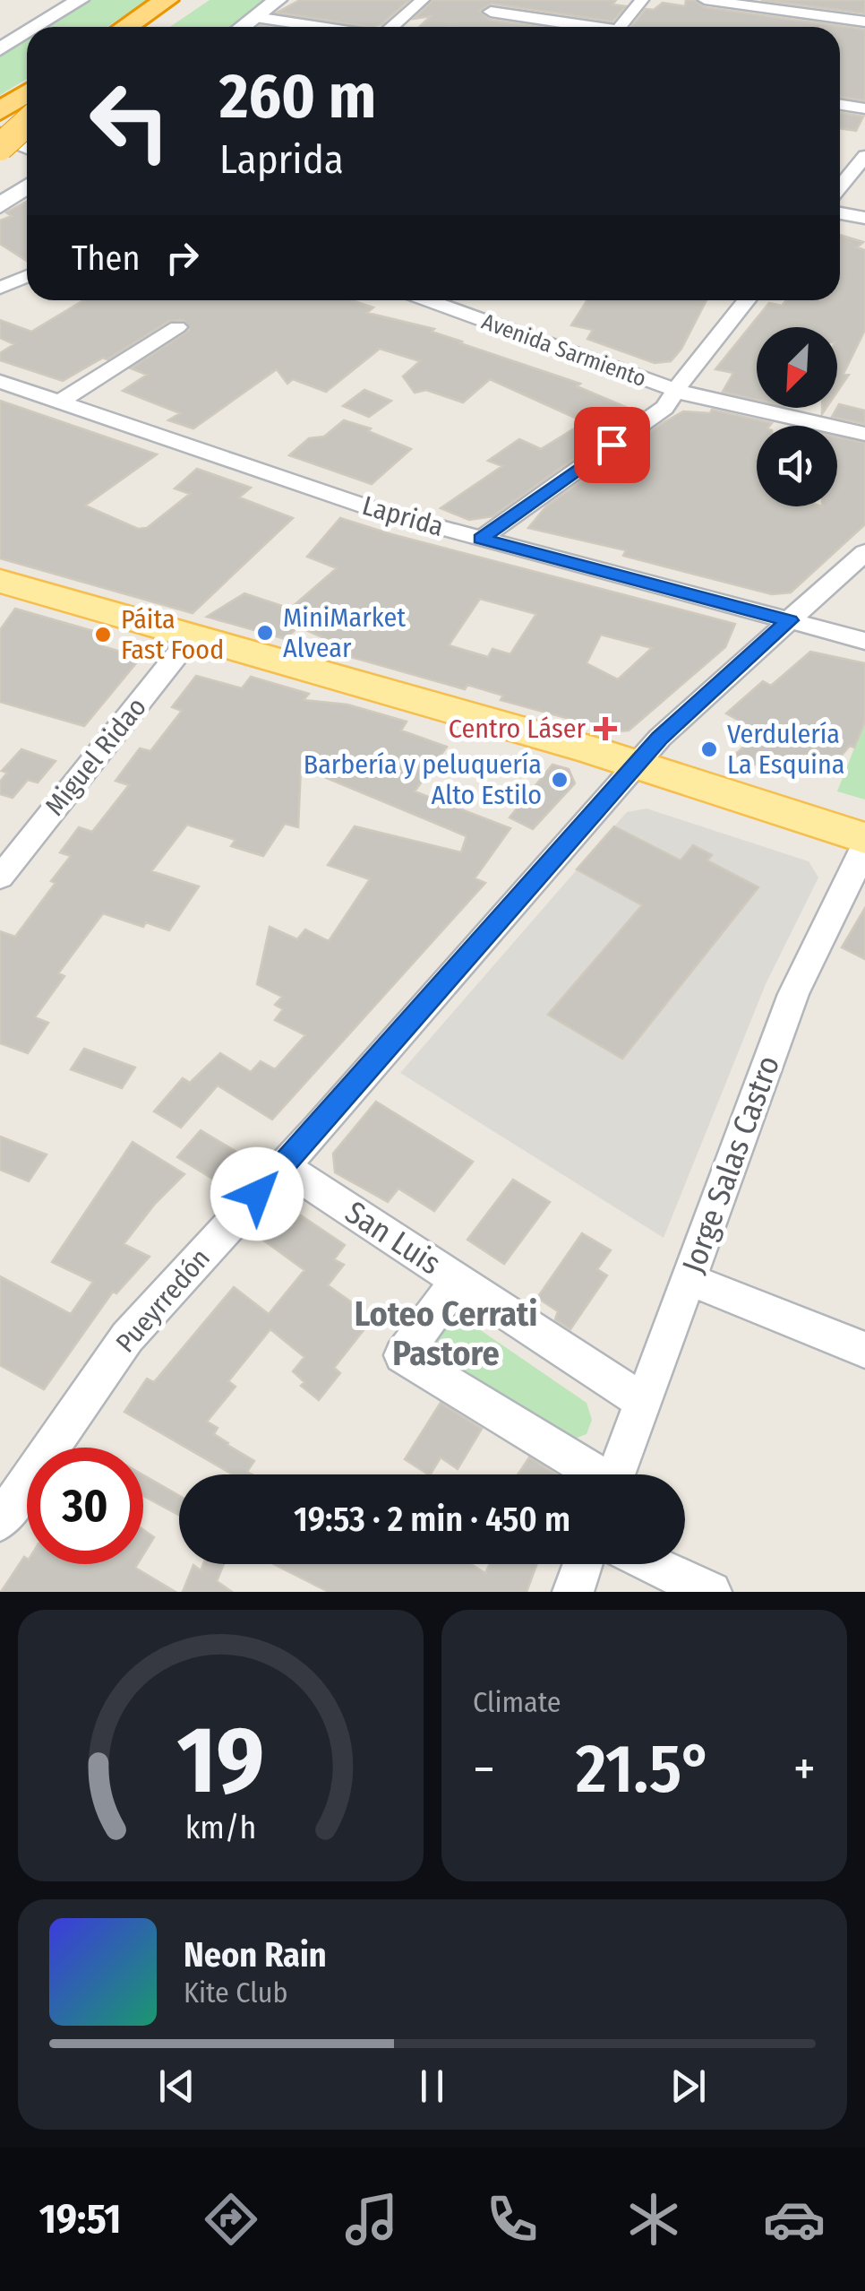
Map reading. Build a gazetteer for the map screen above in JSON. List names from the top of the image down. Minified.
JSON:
{"streets":{"street":["Avenida Sarmiento","Laprida","Miguel Ridao","Jorge Salas Castro","San Luis","Pueyrredón"]},"crossings":[["Laprida","Pueyrredón"],["Jorge Salas Castro","San Luis"],["San Luis","Pueyrredón"]],"districts":["Loteo Cerrati Pastore"],"places":{"other":["MiniMarket Alvear","Páita Fast Food","Verdulería La Esquina","Barbería y peluquería Alto Estilo"],"health":["Centro Láser"]},"north":"bottom left","page":{"turn":["260 m","Laprida"],"then":"Then","limit":"30","trip":"19:53 · 2 min · 450 m","tile":"Climate","heat":["−","21.5°","+"],"song":["Neon Rain","Kite Club"],"tabs":"19:51","gauge":["19","km/h"]}}
